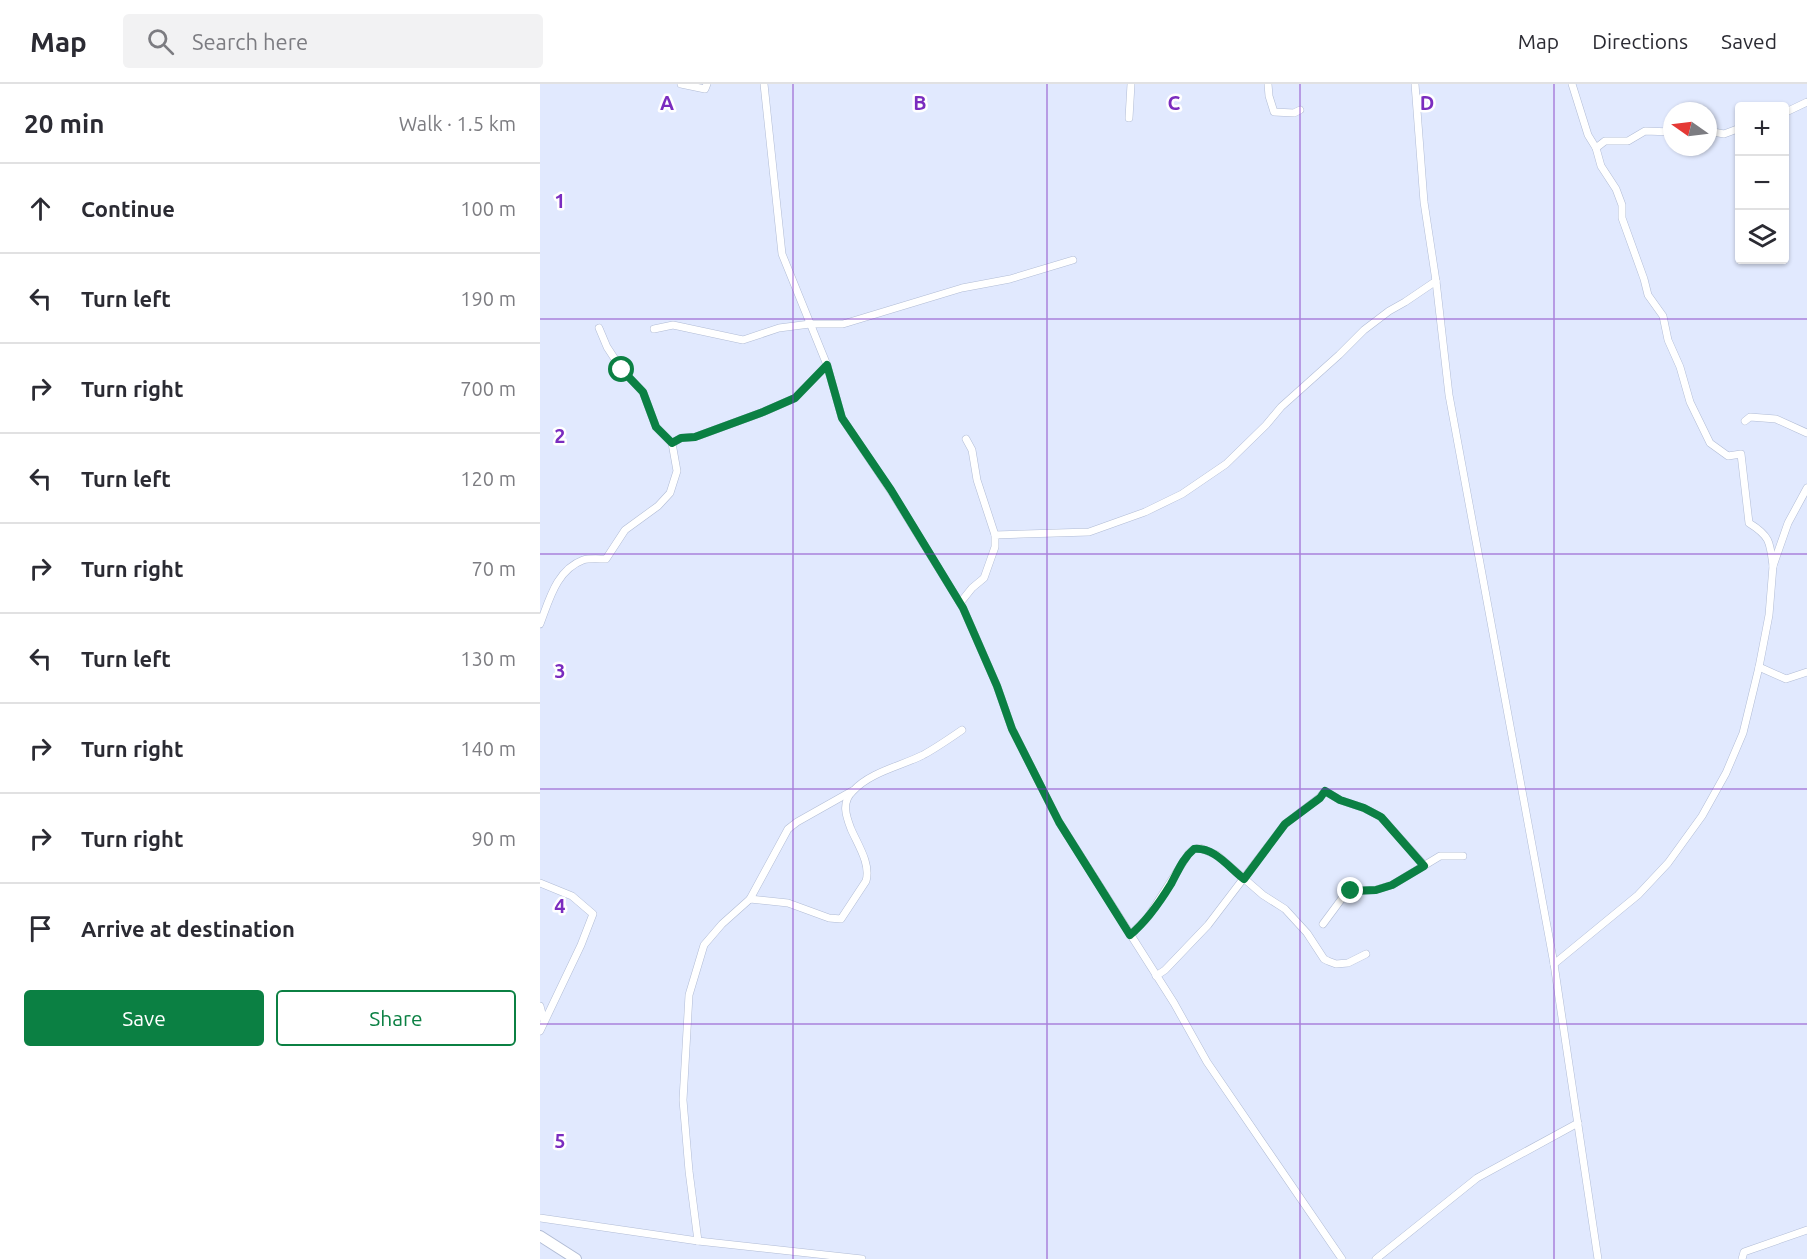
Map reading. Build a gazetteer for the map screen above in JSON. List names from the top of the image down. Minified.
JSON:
{"north":"left","page":{"header":"Map","search":"Search here","nav":["Map","Directions","Saved"],"heading":["20 min","Walk · 1.5 km"],"map_buttons":["+","−"],"list":[["Continue","100 m"],["Turn left","190 m"],["Turn right","700 m"],["Turn left","120 m"],["Turn right","70 m"],["Turn left","130 m"],["Turn right","140 m"],["Turn right","90 m"],"Arrive at destination"],"buttons":["Save","Share"]},"grid":{"columns":["A","B","C","D"],"rows":["1","2","3","4","5"]}}
